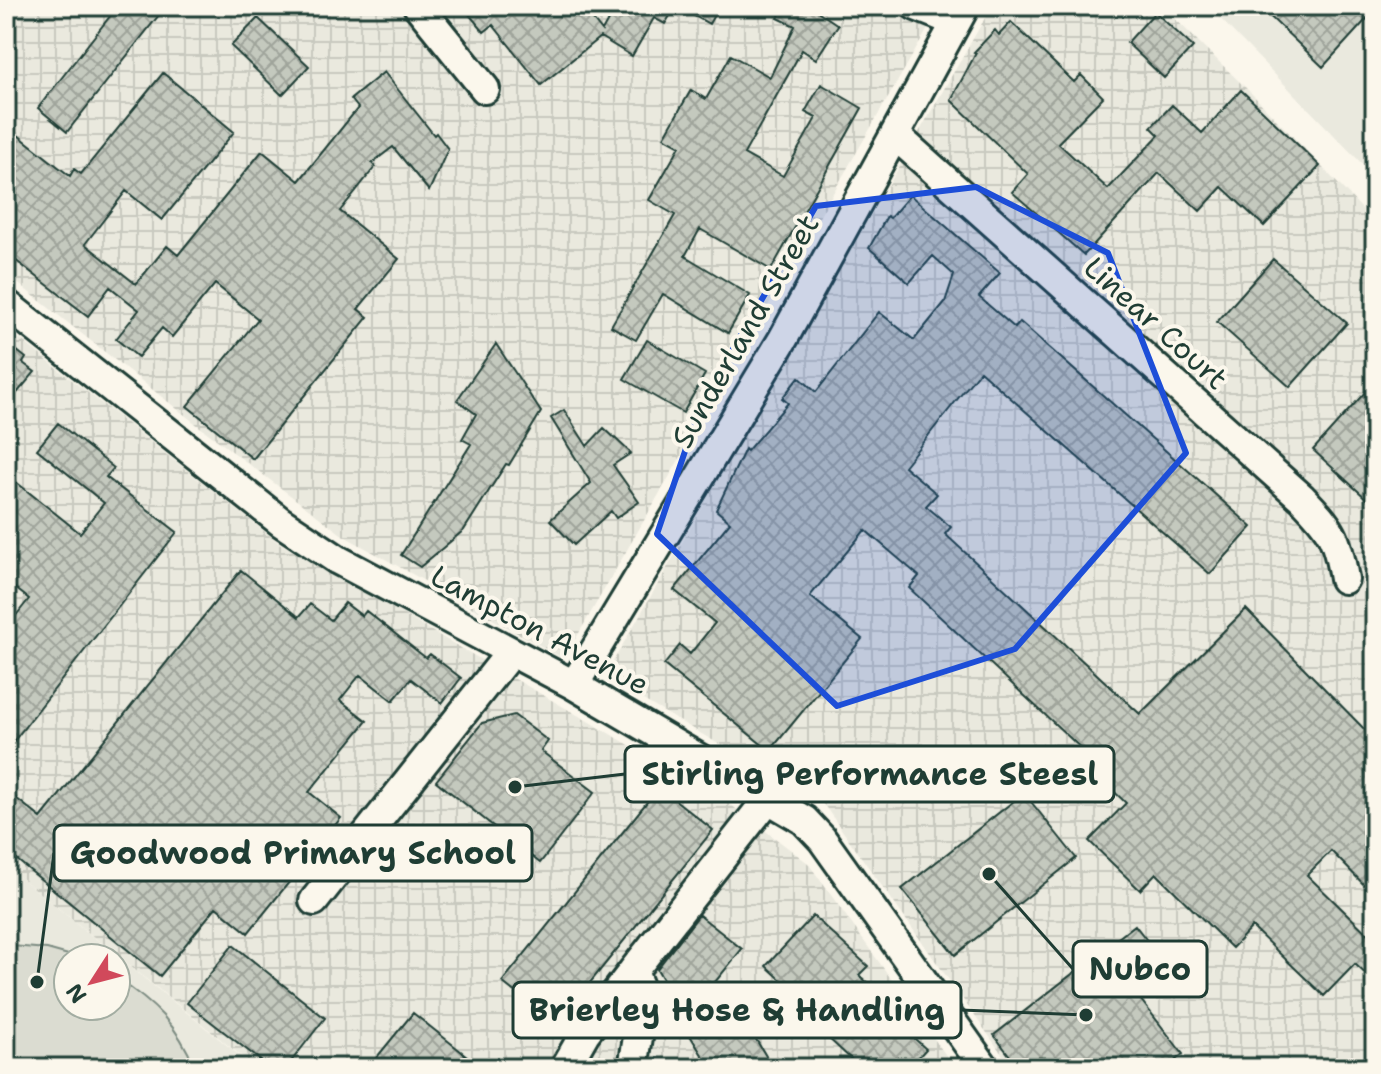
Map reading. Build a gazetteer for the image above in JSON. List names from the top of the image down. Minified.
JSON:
{"streets":{"street":["Linear Court","Sunderland Street","Lampton Avenue"]},"crossings":[["Linear Court","Sunderland Street"],["Sunderland Street","Lampton Avenue"]],"places":["Stirling Performance Steesl","Nubco","Goodwood Primary School","Brierley Hose & Handling"],"north":"bottom left"}
